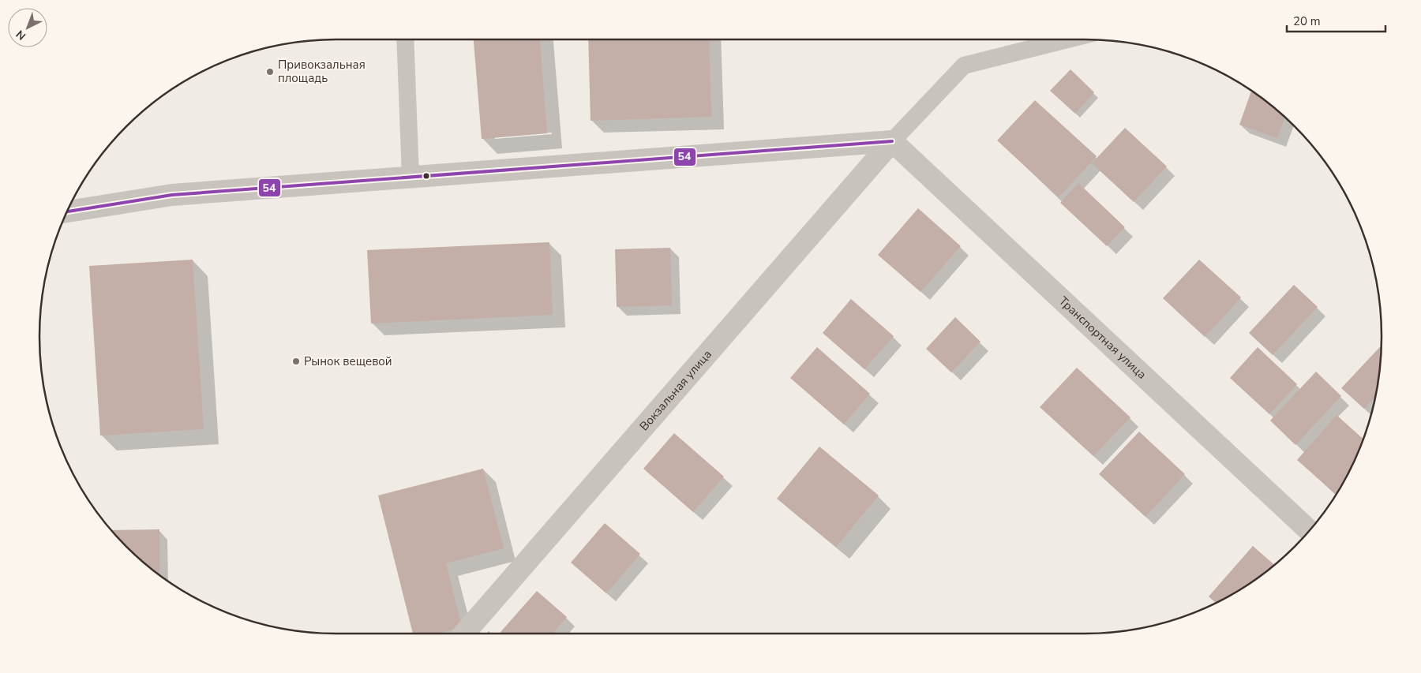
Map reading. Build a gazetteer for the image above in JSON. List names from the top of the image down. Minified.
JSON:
{"streets":{"street":["Транспортная улица","Вокзальная улица"]},"crossings":[["Транспортная улица","Вокзальная улица"]],"places":["Привокзальная площадь","Рынок вещевой"],"lines":["transit line 54"],"scale_bar":"20 m","north":"bottom left"}
